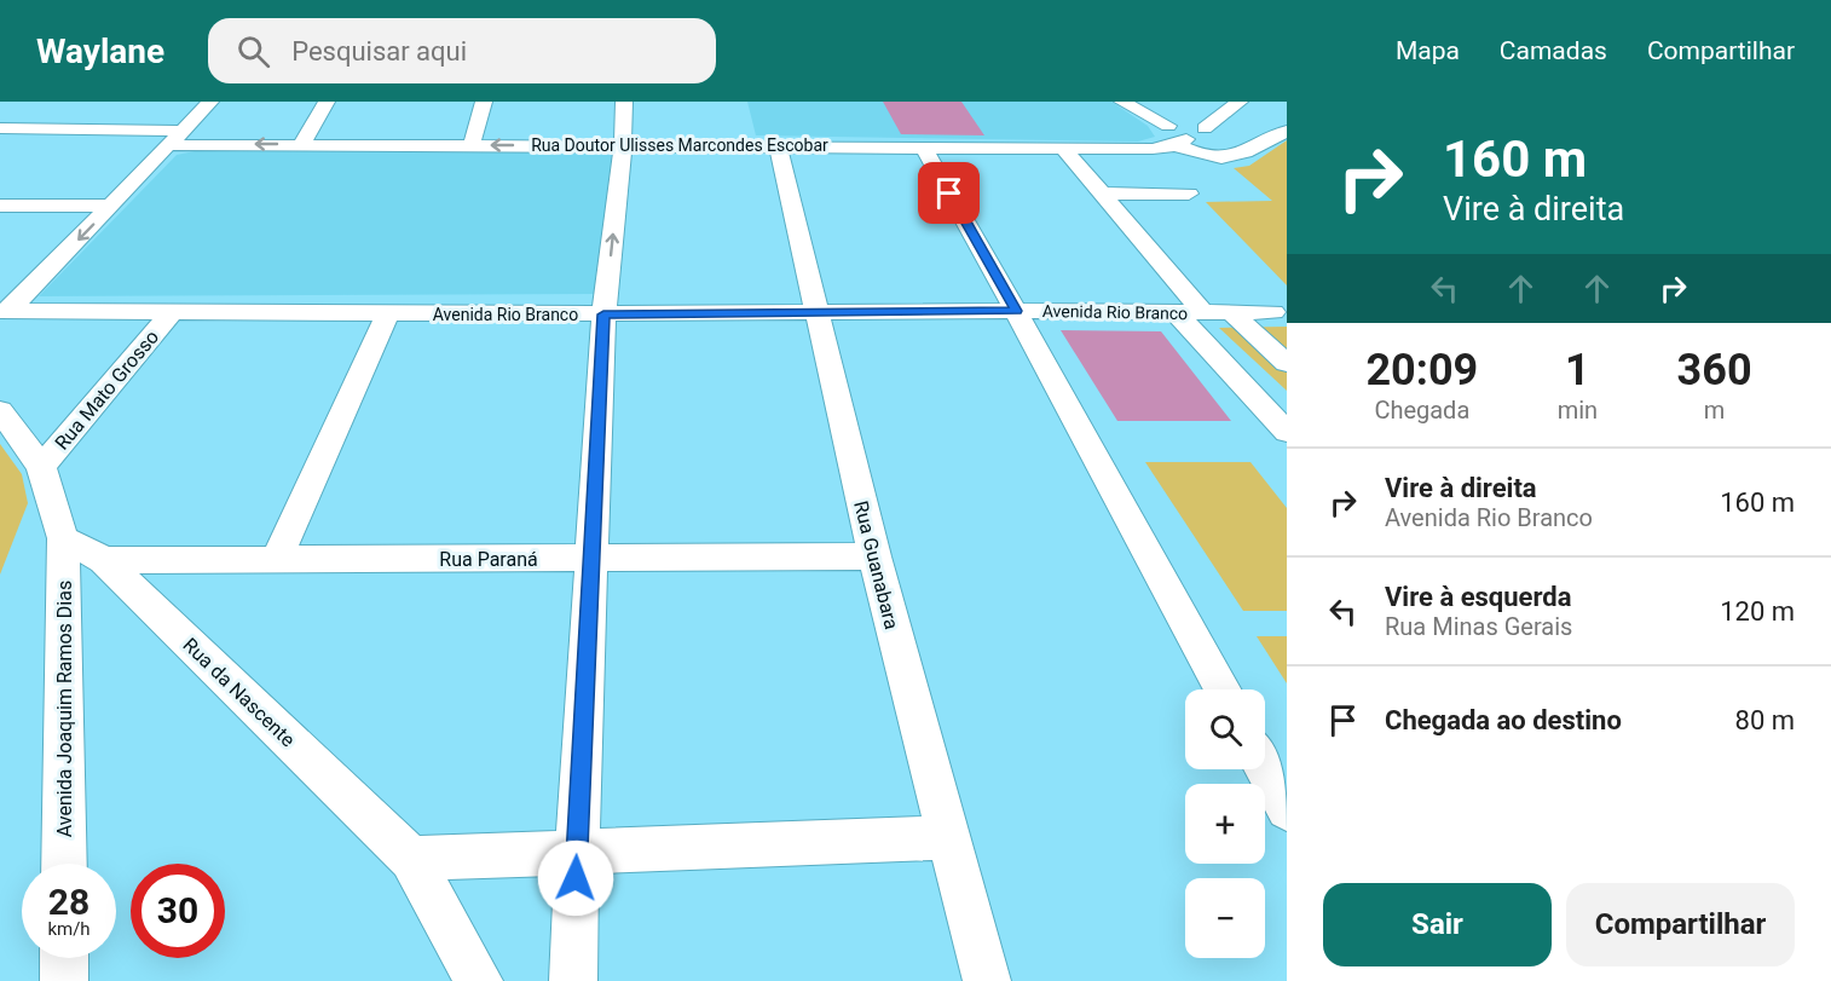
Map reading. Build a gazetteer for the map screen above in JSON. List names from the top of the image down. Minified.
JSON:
{"streets":{"street":["Rua Doutor Ulisses Marcondes Escobar","Avenida Rio Branco","Rua Mato Grosso","Rua Paraná","Rua Guanabara","Rua da Nascente","Avenida Joaquim Ramos Dias"]},"crossings":[["Rua Doutor Ulisses Marcondes Escobar","Rua Guanabara"],["Avenida Rio Branco","Rua Mato Grosso"],["Avenida Rio Branco","Rua Guanabara"],["Rua Paraná","Rua Guanabara"],["Rua Paraná","Rua da Nascente"],["Rua da Nascente","Avenida Joaquim Ramos Dias"]],"page":{"header":"Waylane","search":"Pesquisar aqui","nav":["Mapa","Camadas","Compartilhar"],"turn":["160 m","Vire à direita"],"eta":["20:09","Chegada","1","min","360","m"],"list":[{"name":"Vire à direita","note":"Avenida Rio Branco","value":"160 m"},{"name":"Vire à esquerda","note":"Rua Minas Gerais","value":"120 m"},{"name":"Chegada ao destino","value":"80 m"}],"map_buttons":["+","−"],"speed":"28 km/h","limit":"30","buttons":["Sair","Compartilhar"]}}
